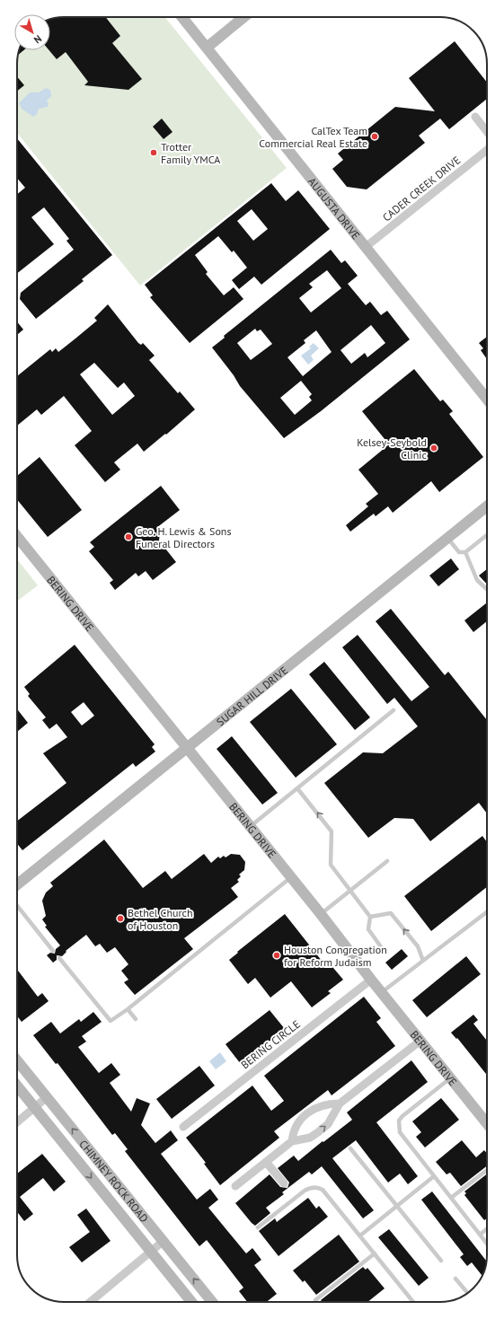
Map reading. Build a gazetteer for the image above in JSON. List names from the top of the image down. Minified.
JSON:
{"streets":{"street":["CADER CREEK DRIVE","AUGUSTA DRIVE","BERING DRIVE","SUGAR HILL DRIVE","BERING CIRCLE","CHIMNEY ROCK ROAD"]},"crossings":[["CADER CREEK DRIVE","AUGUSTA DRIVE"],["BERING DRIVE","SUGAR HILL DRIVE"],["BERING DRIVE","BERING CIRCLE"]],"places":["CalTex Team Commercial Real Estate","Trotter Family YMCA","Kelsey-Seybold Clinic","Geo. H. Lewis & Sons Funeral Directors","Bethel Church of Houston","Houston Congregation for Reform Judaism"],"north":"bottom right"}
